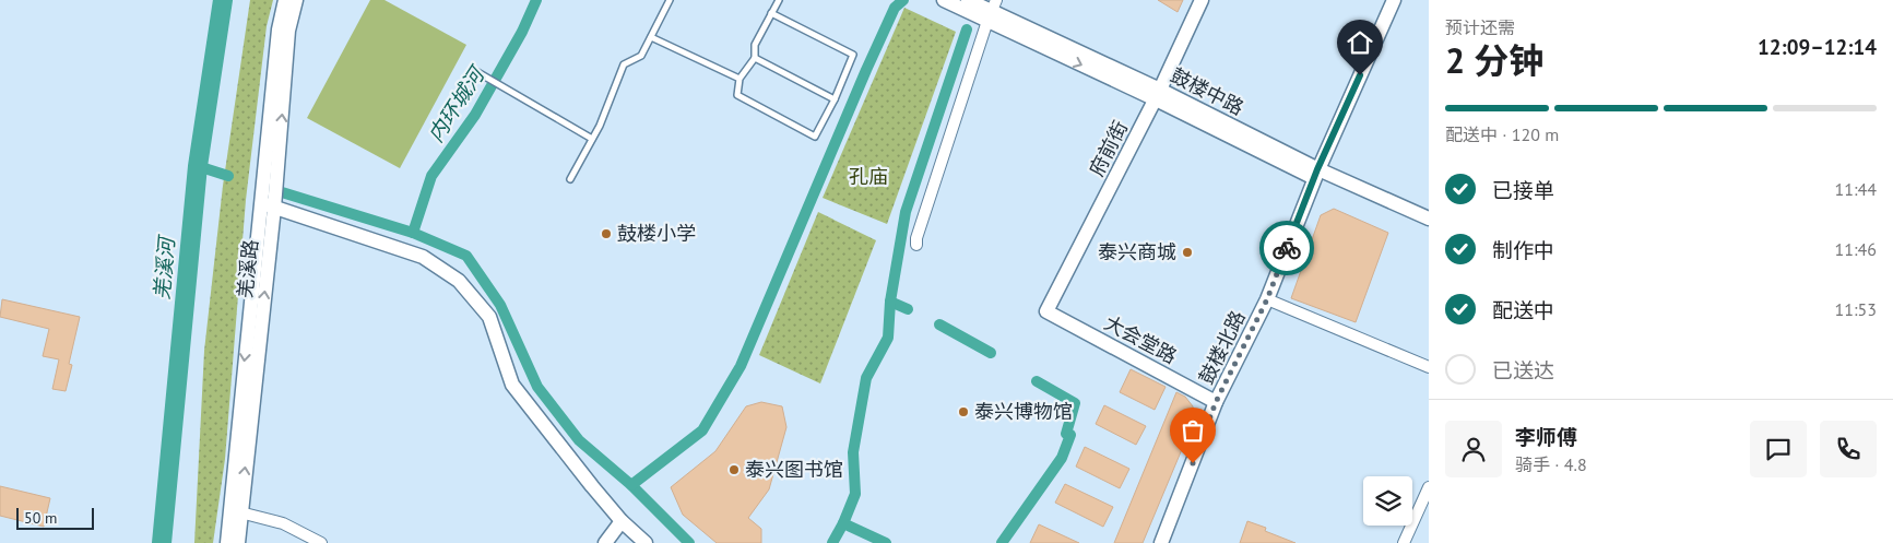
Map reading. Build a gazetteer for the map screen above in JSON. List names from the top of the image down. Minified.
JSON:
{"streets":{"street":["鼓楼中路","府前街","羌溪路","大会堂路","鼓楼北路"]},"crossings":[["鼓楼中路","府前街"],["鼓楼中路","鼓楼北路"],["府前街","大会堂路"],["大会堂路","鼓楼北路"]],"water":["内环城河","羌溪河"],"parks":["孔庙"],"places":["鼓楼小学","泰兴商城","泰兴博物馆","泰兴图书馆"],"scale_bar":"50 m","page":{"heading":["2 分钟","预计还需","12:09–12:14"],"panel":["李师傅","骑手 · 4.8"],"bar":"配送中 · 120 m","list":[["已接单","11:44"],["制作中","11:46"],["配送中","11:53"],"已送达"],"scale":"50 m"}}
